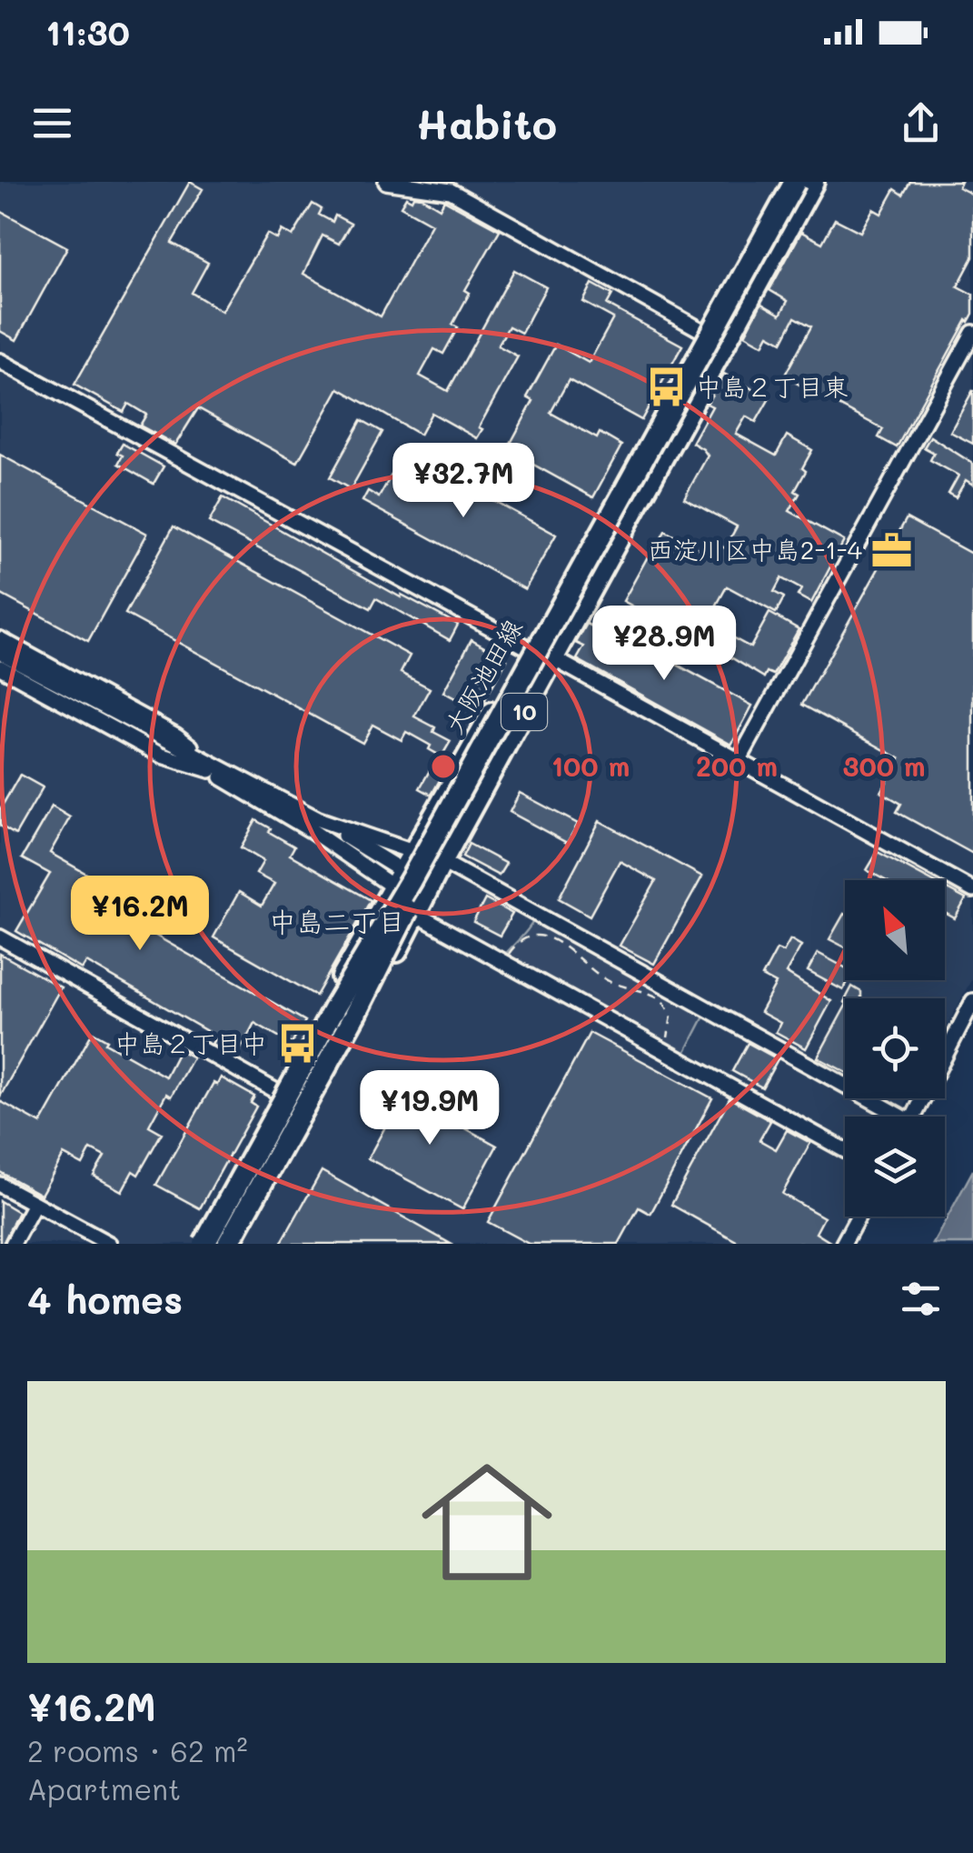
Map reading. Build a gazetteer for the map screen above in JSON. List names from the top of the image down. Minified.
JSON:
{"streets":{"main road":["大阪池田線","10"]},"districts":["中島二丁目"],"places":{"bus stop":["中島２丁目東","中島２丁目中"],"office":["西淀川区中島2-1-4"]},"north":"top left","page":{"status":"11:30","header":"Habito","price":["¥32.7M","¥28.9M","¥16.2M","¥19.9M"],"heading":"4 homes","list":[{"name":"¥16.2M","note":"2 rooms · 62 m² · Apartment"}]},"rings":["100 m","200 m","300 m"]}
